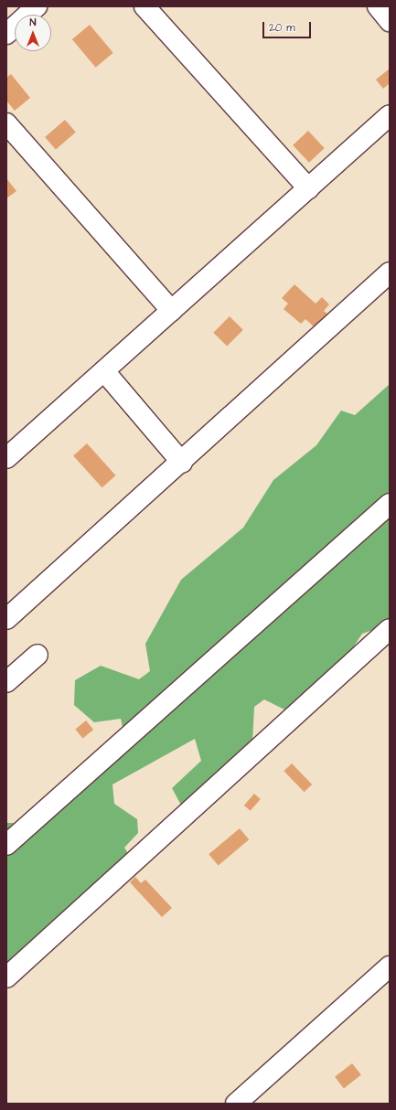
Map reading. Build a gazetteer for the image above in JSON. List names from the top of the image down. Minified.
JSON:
{"scale_bar":"20 m","north":"top"}
